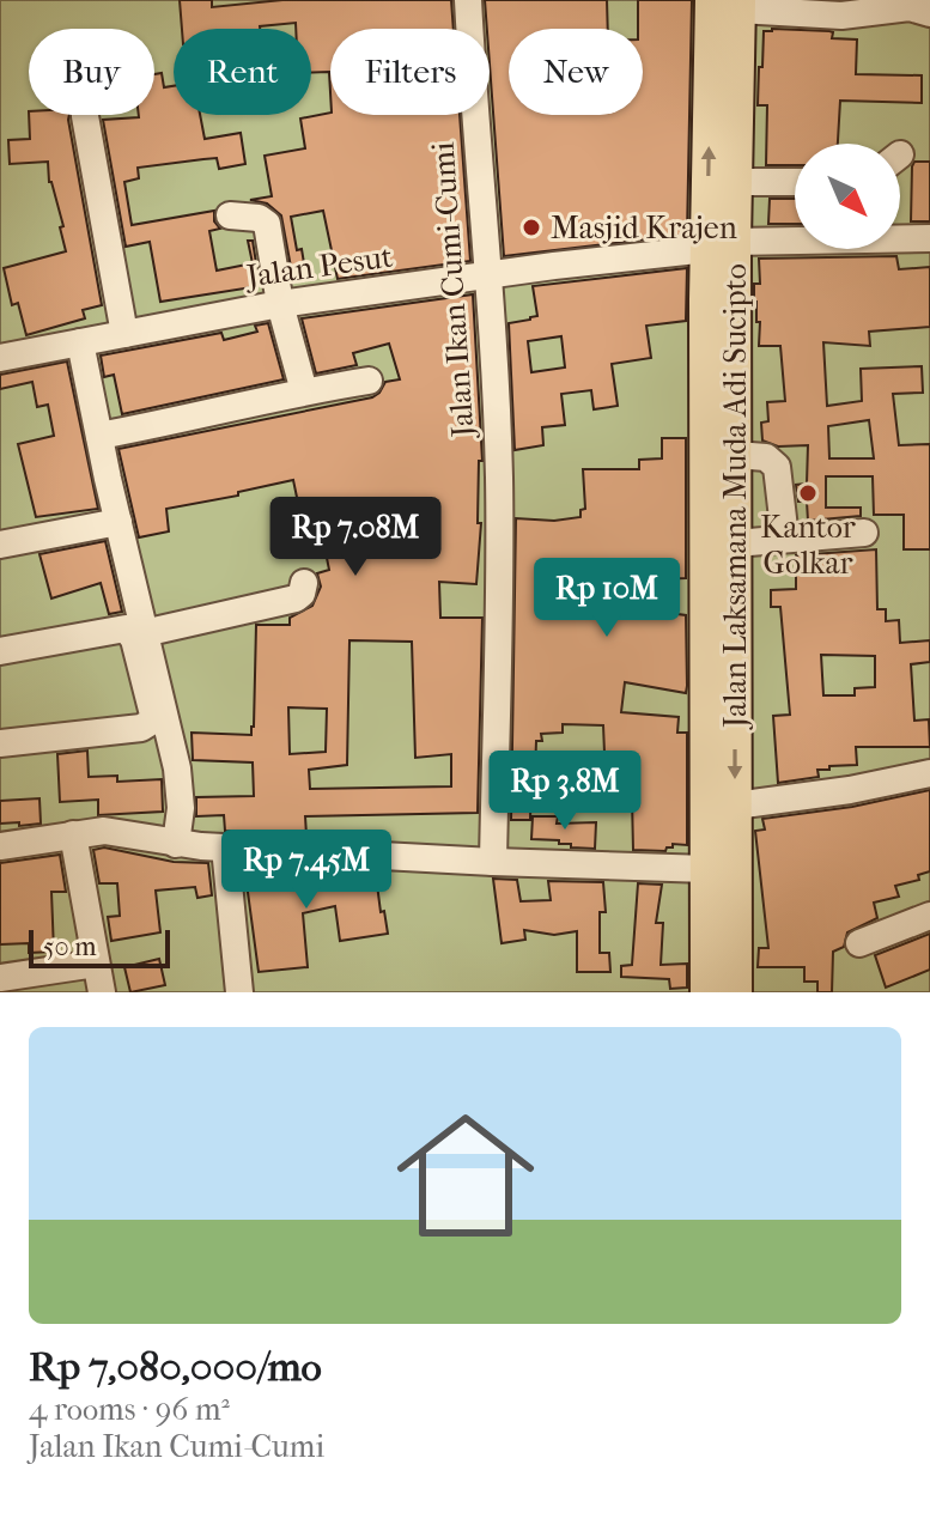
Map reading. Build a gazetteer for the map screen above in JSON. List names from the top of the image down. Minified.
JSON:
{"streets":{"main road":["Jalan Laksamana Muda Adi Sucipto"],"street":["Jalan Pesut","Jalan Ikan Cumi-Cumi"]},"crossings":[["Jalan Pesut","Jalan Ikan Cumi-Cumi"],["Jalan Pesut","Jalan Laksamana Muda Adi Sucipto"]],"places":["Masjid Krajen","Kantor Golkar"],"scale_bar":"50 m","north":"bottom right","page":{"chip":["Buy","Rent","Filters","New"],"price":["Rp 7.08M","Rp 10M","Rp 3.8M","Rp 7.45M"],"scale":"50 m","list":[{"name":"Rp 7,080,000/mo","note":"4 rooms · 96 m² · Jalan Ikan Cumi-Cumi"}]}}
